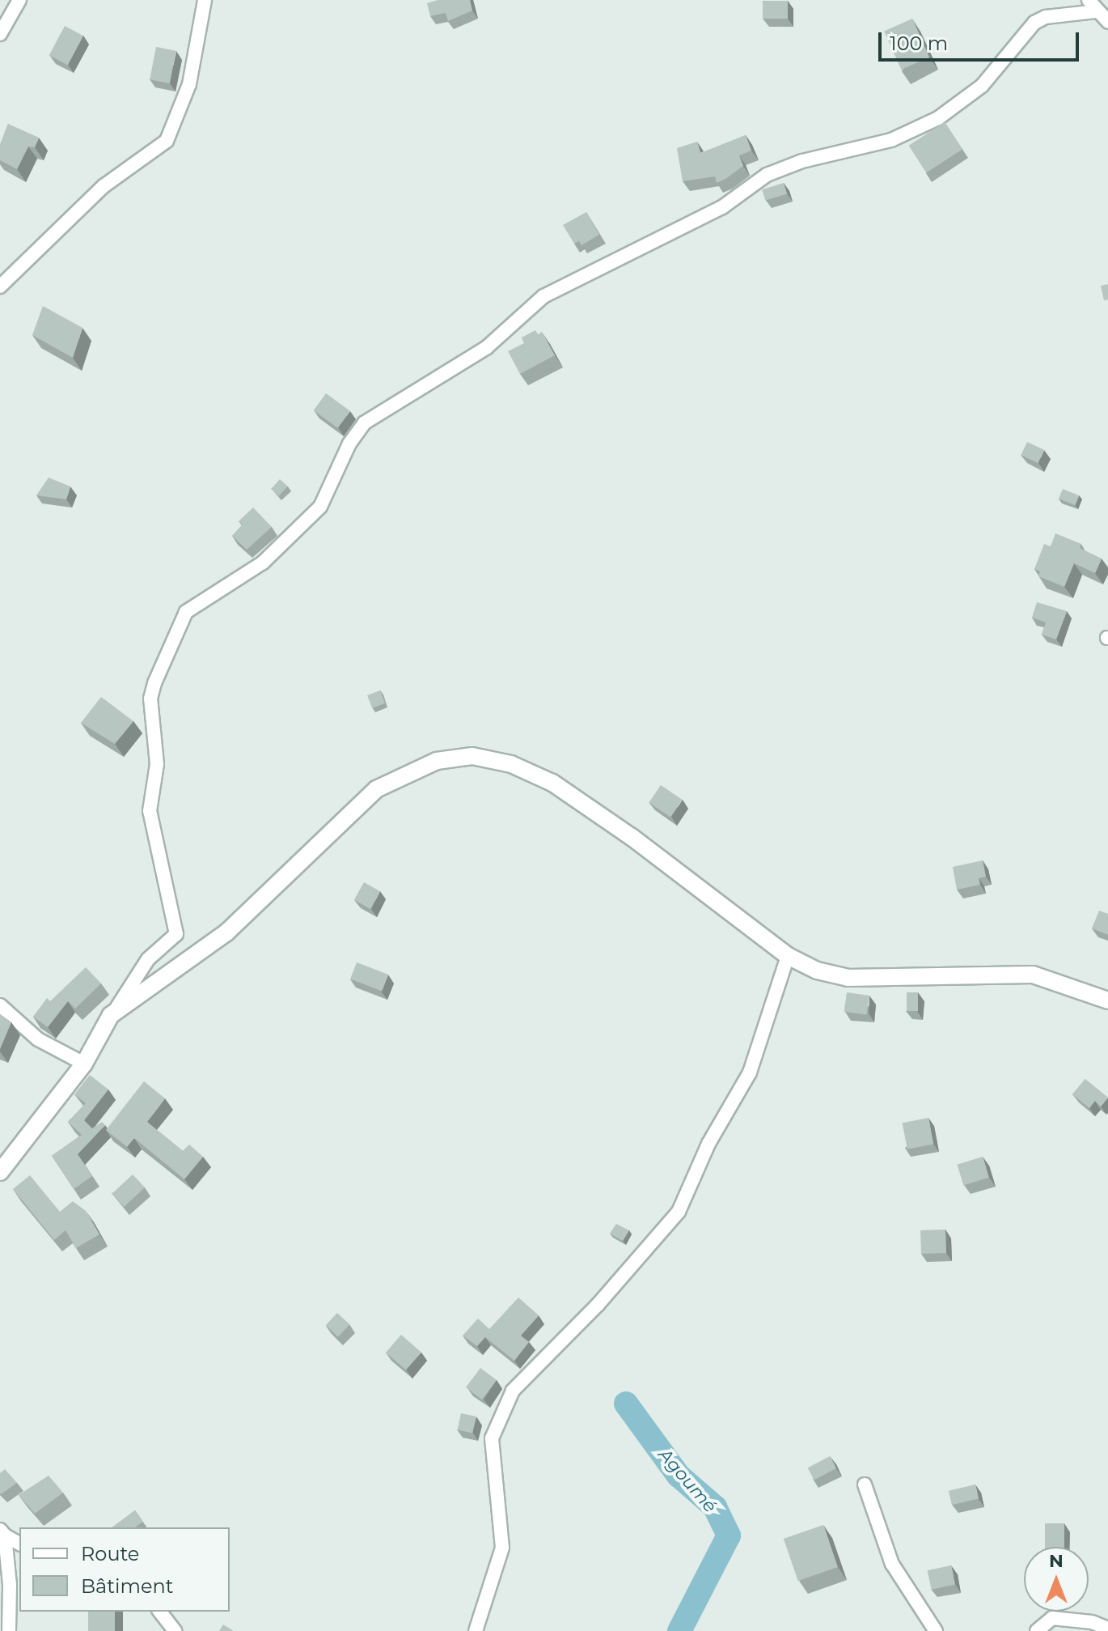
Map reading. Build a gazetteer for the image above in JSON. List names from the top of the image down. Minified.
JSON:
{"water":["Agoumé"],"legend":["Route","Bâtiment"],"scale_bar":"100 m","north":"top"}
